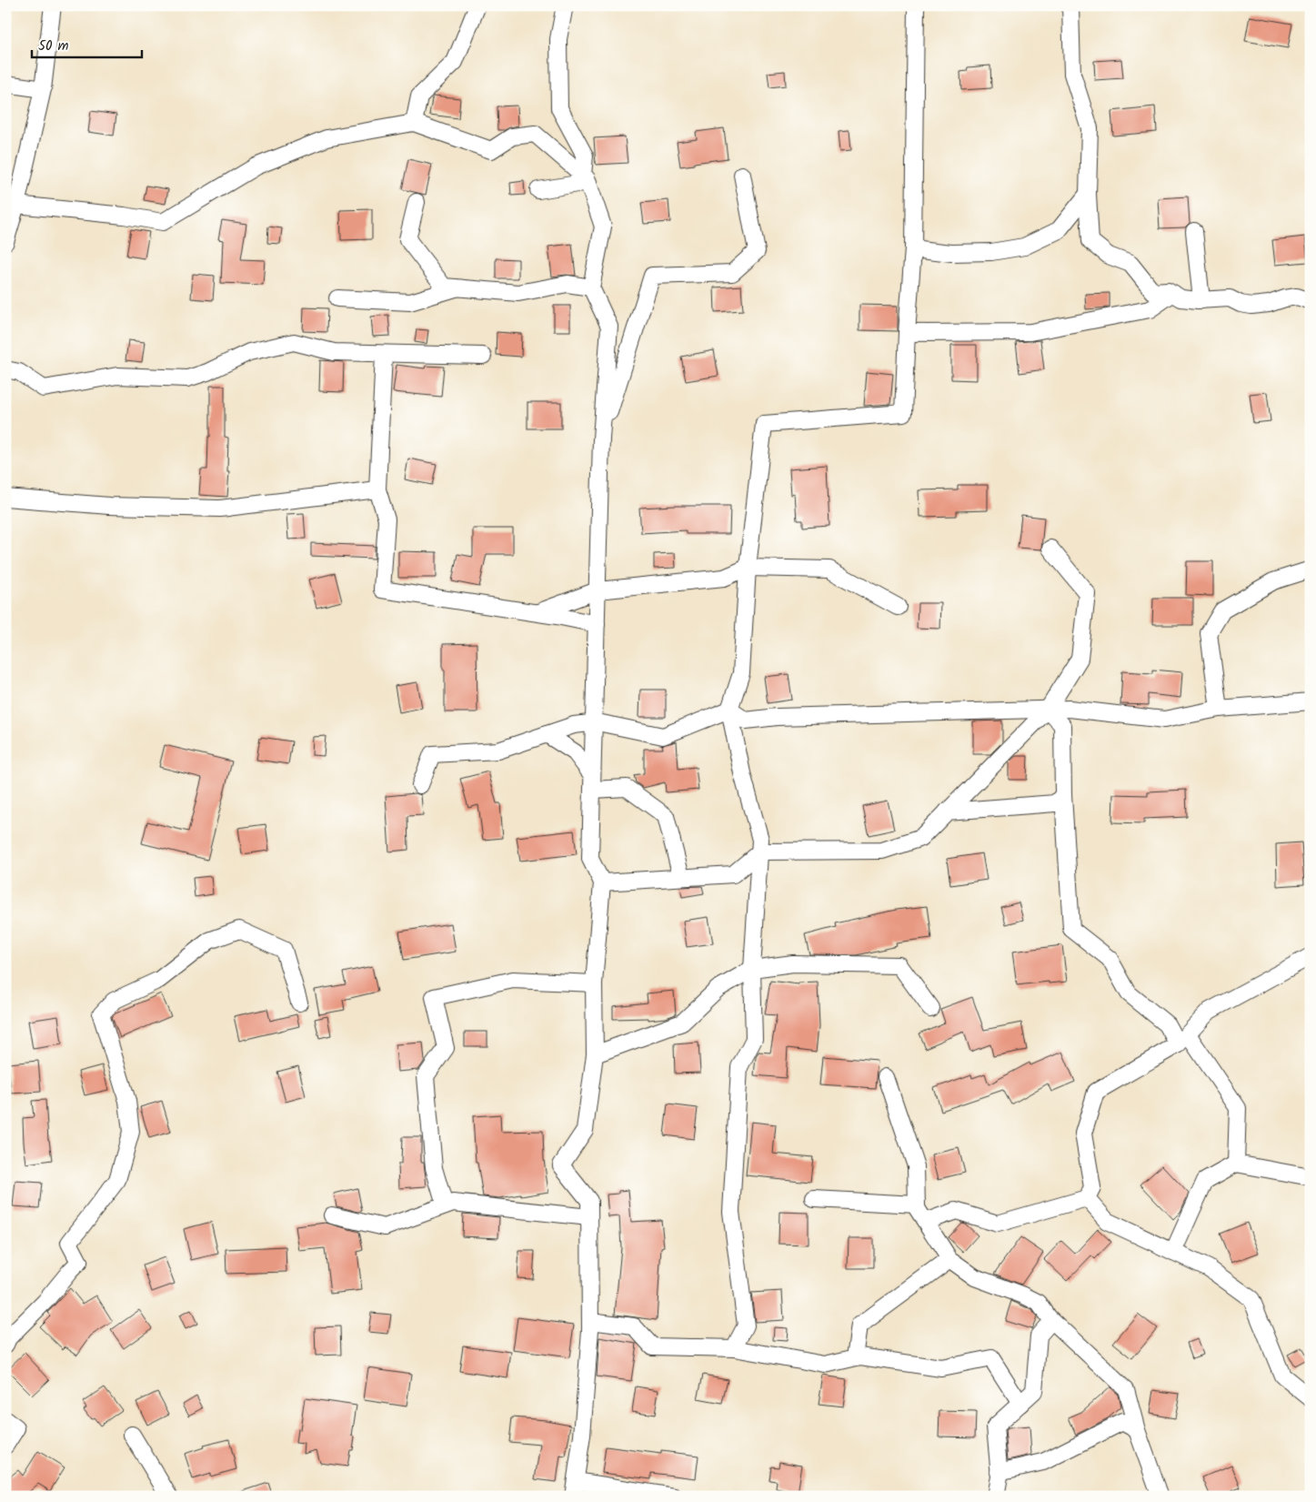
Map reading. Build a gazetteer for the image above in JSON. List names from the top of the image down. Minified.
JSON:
{"scale_bar":"50 m"}
